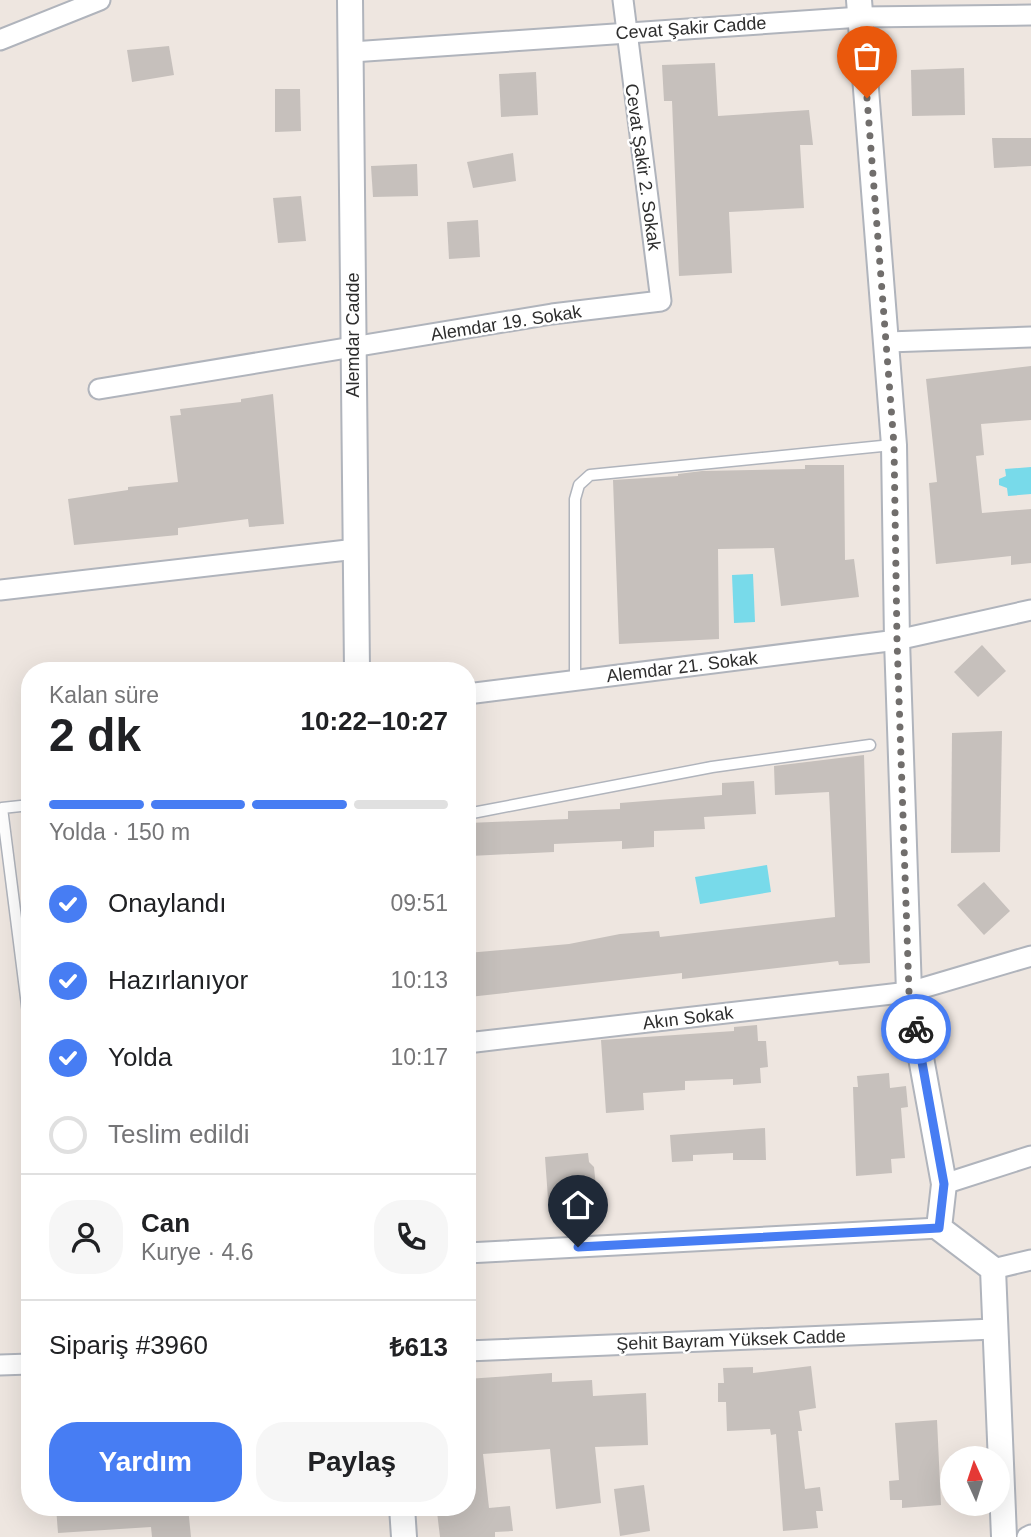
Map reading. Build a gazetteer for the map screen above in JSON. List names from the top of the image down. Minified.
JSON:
{"streets":{"street":["Cevat Şakir Cadde","Cevat Şakir 2. Sokak","Alemdar 19. Sokak","Alemdar Cadde","Alemdar 21. Sokak","Akın Sokak","Şehit Bayram Yüksek Cadde"]},"crossings":[["Cevat Şakir Cadde","Cevat Şakir 2. Sokak"],["Cevat Şakir Cadde","Alemdar Cadde"],["Cevat Şakir 2. Sokak","Alemdar 19. Sokak"],["Alemdar 19. Sokak","Alemdar Cadde"]],"north":"top","page":{"heading":["2 dk","Kalan süre","10:22–10:27"],"panel":["Can","Kurye · 4.6","Sipariş #3960","₺613"],"bar":"Yolda · 150 m","list":[["Onaylandı","09:51"],["Hazırlanıyor","10:13"],["Yolda","10:17"],"Teslim edildi"],"buttons":["Yardım","Paylaş"]}}
